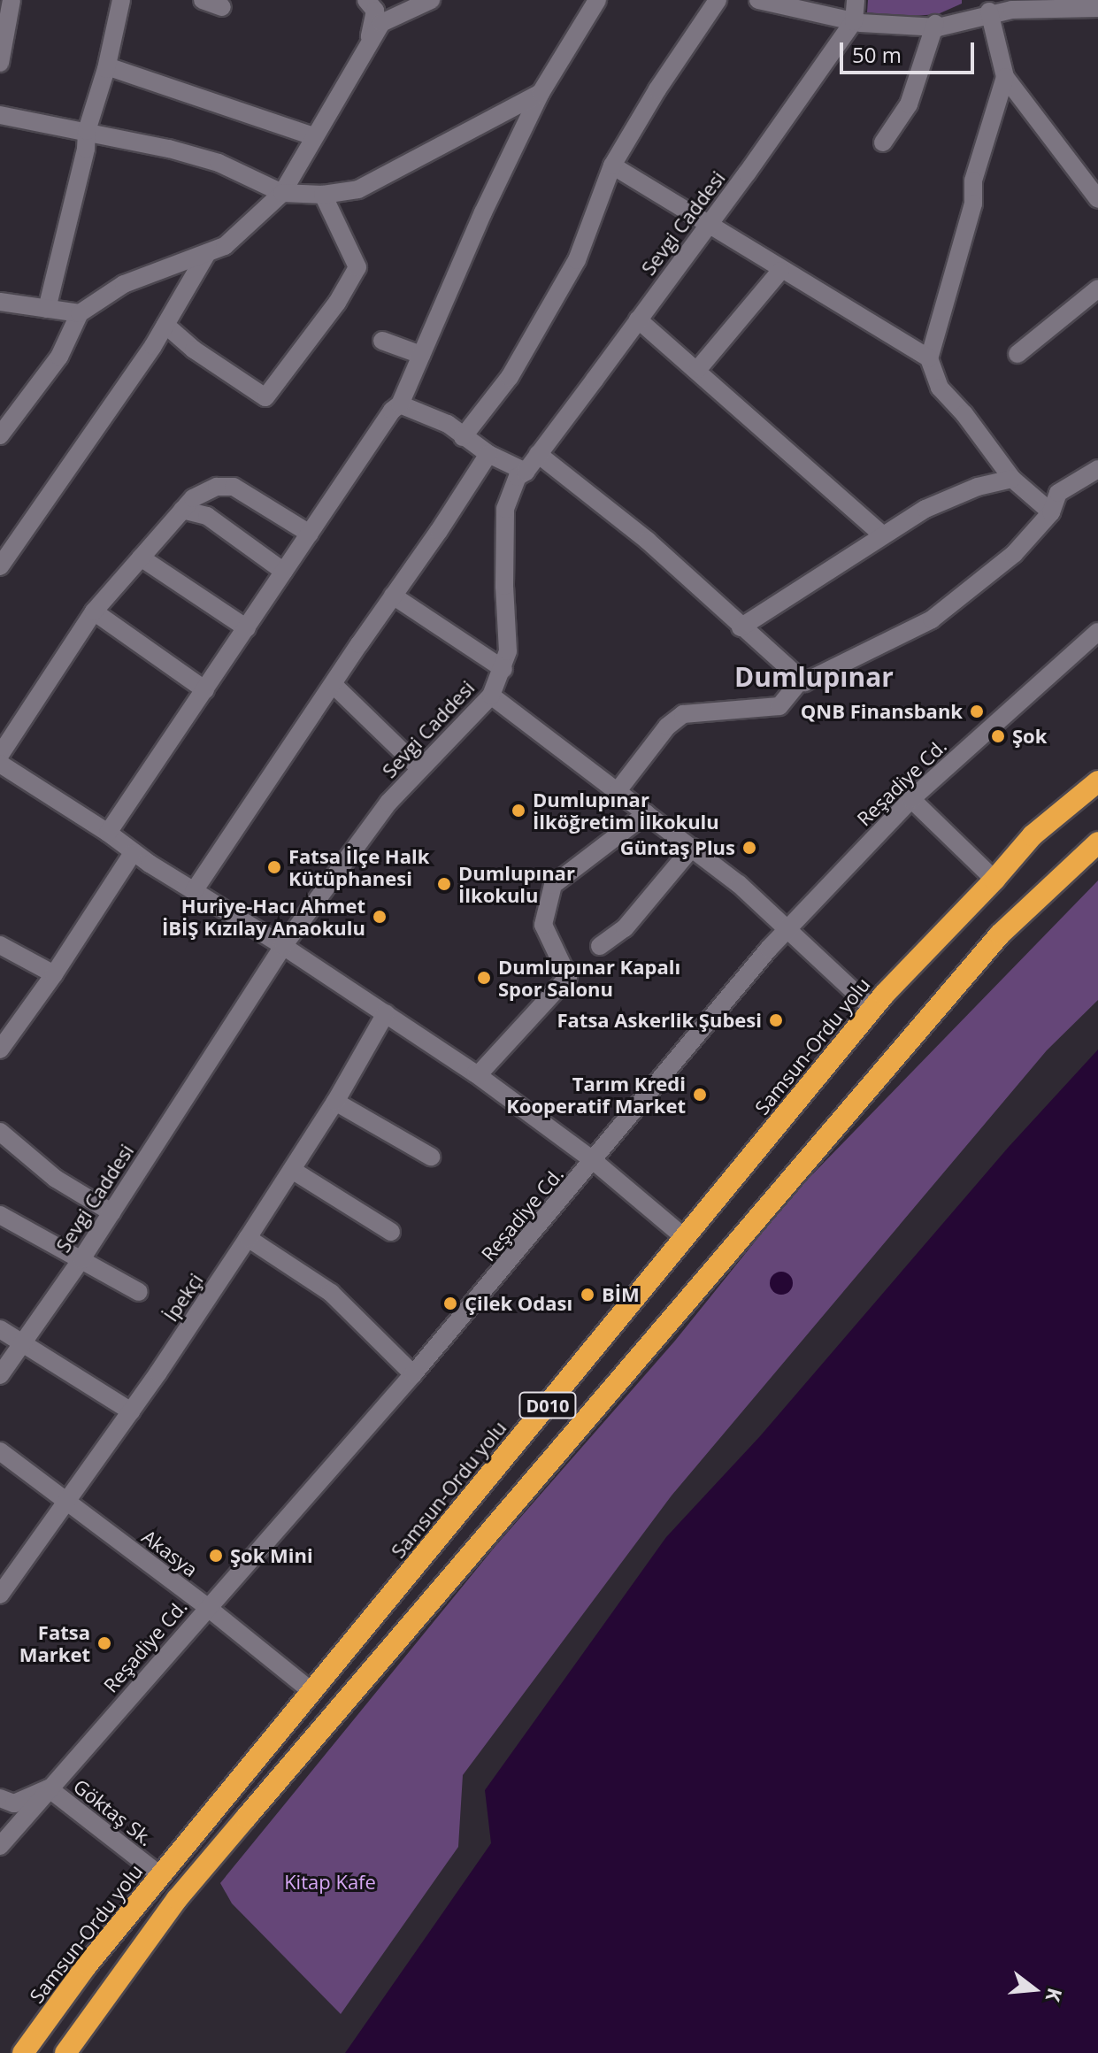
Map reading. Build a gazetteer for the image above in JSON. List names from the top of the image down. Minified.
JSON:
{"streets":{"highway":["Samsun-Ordu yolu","D010"],"street":["Sevgi Caddesi","Reşadiye Cd.","İpekçi","Akasya","Göktaş Sk."]},"crossings":[["Reşadiye Cd.","Akasya"],["Reşadiye Cd.","Göktaş Sk."],["Samsun-Ordu yolu","Akasya"],["Samsun-Ordu yolu","Göktaş Sk."],["İpekçi","Akasya"]],"districts":["Dumlupınar"],"parks":["Kitap Kafe"],"places":["QNB Finansbank","Şok","Dumlupınar İlköğretim İlkokulu","Güntaş Plus","Fatsa İlçe Halk Kütüphanesi","Dumlupınar İlkokulu","Huriye-Hacı Ahmet İBİŞ Kızılay Anaokulu","Dumlupınar Kapalı Spor Salonu","Fatsa Askerlik Şubesi","Tarım Kredi Kooperatif Market","BİM","Çilek Odası","Şok Mini","Fatsa Market"],"scale_bar":"50 m","north":"right"}
